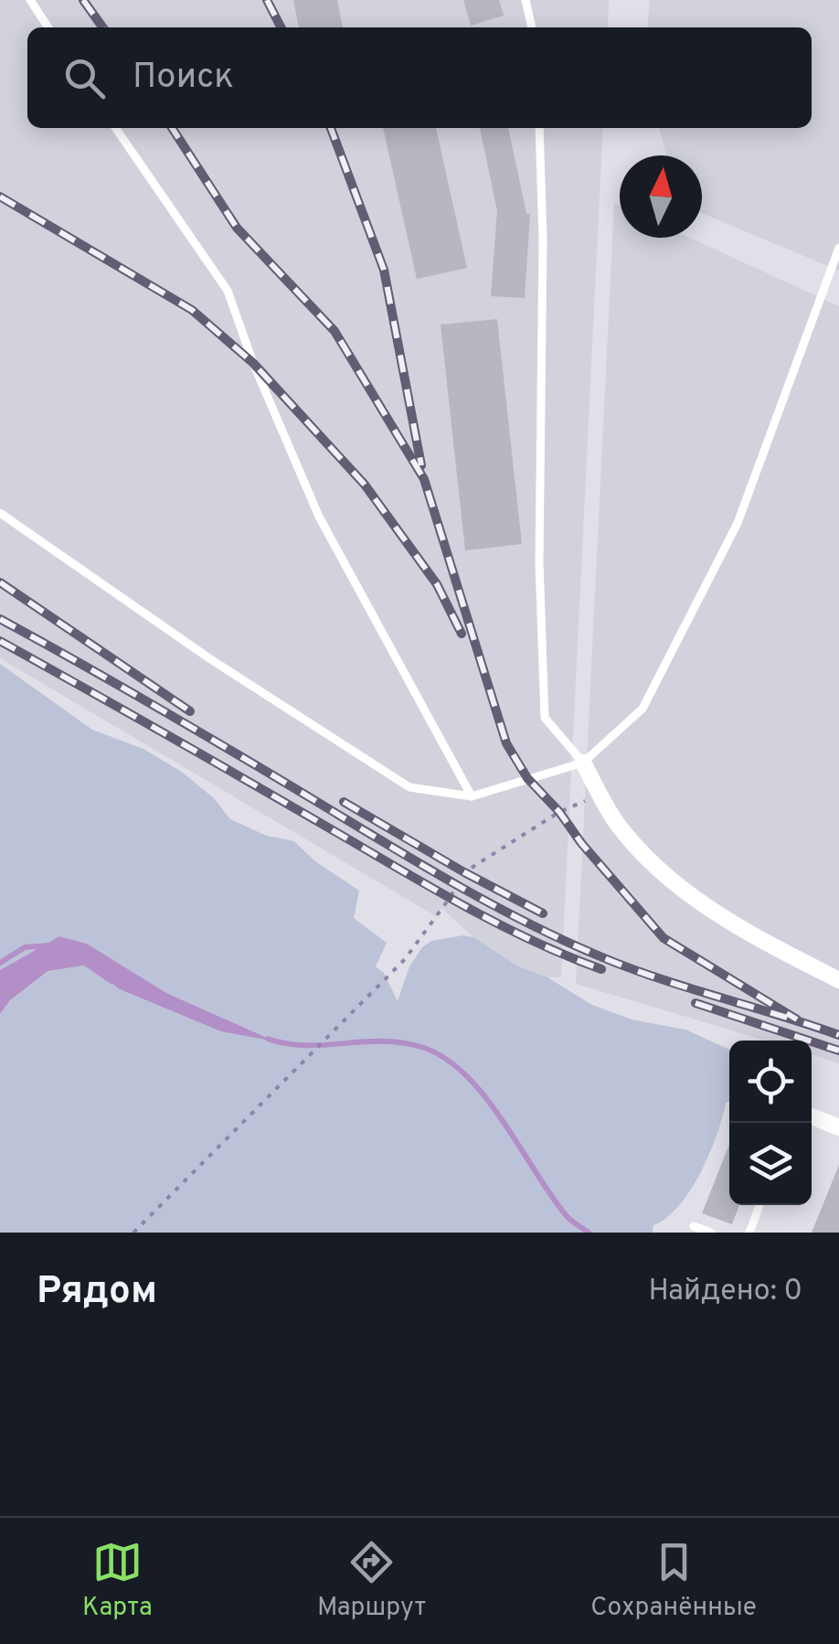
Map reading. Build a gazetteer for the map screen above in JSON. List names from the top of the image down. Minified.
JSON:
{"north":"top","page":{"search":"Поиск","heading":["Рядом","Найдено: 0"],"nav":["Карта","Маршрут","Сохранённые"]}}
